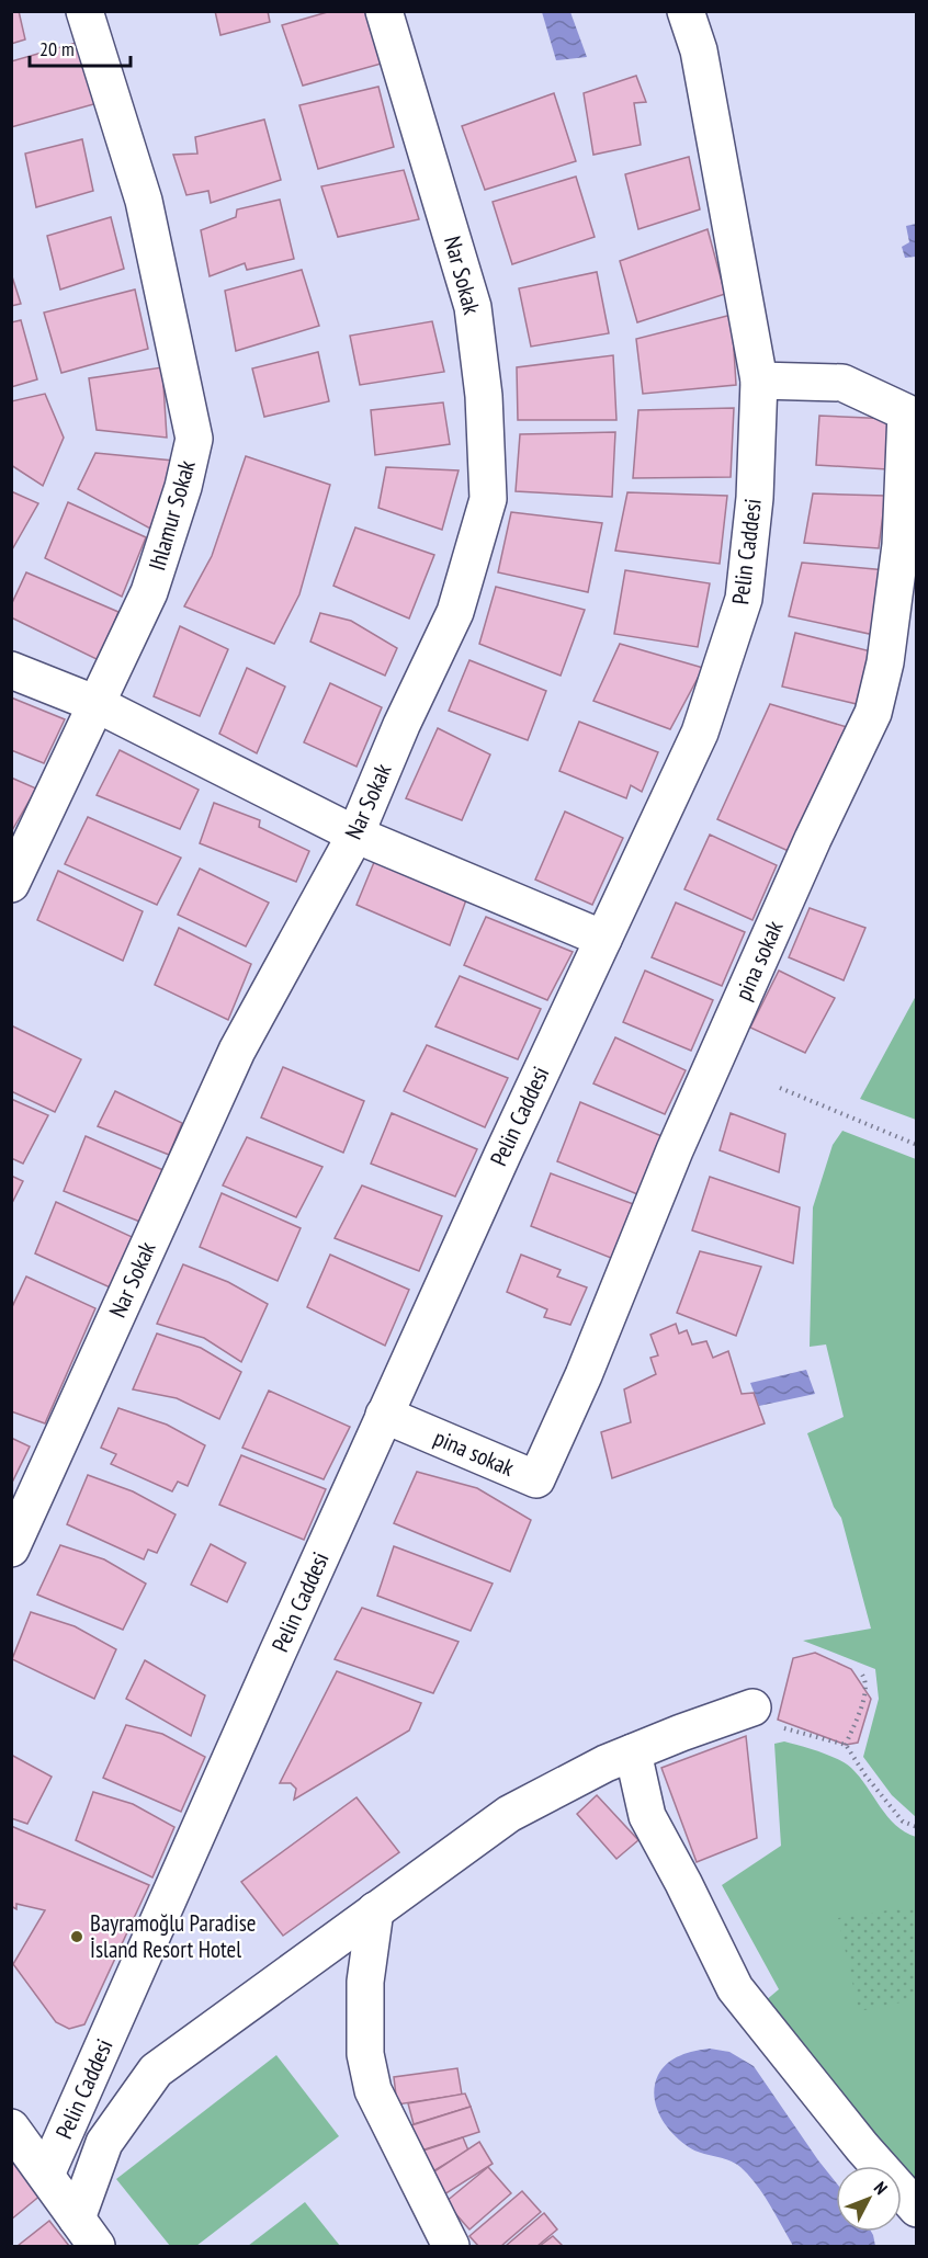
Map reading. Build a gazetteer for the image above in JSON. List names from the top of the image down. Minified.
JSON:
{"streets":{"street":["Nar Sokak","Ihlamur Sokak","Pelin Caddesi","pina sokak"]},"crossings":[["Pelin Caddesi","pina sokak"]],"places":["Bayramoğlu Paradise İsland Resort Hotel"],"scale_bar":"20 m","north":"top right"}
